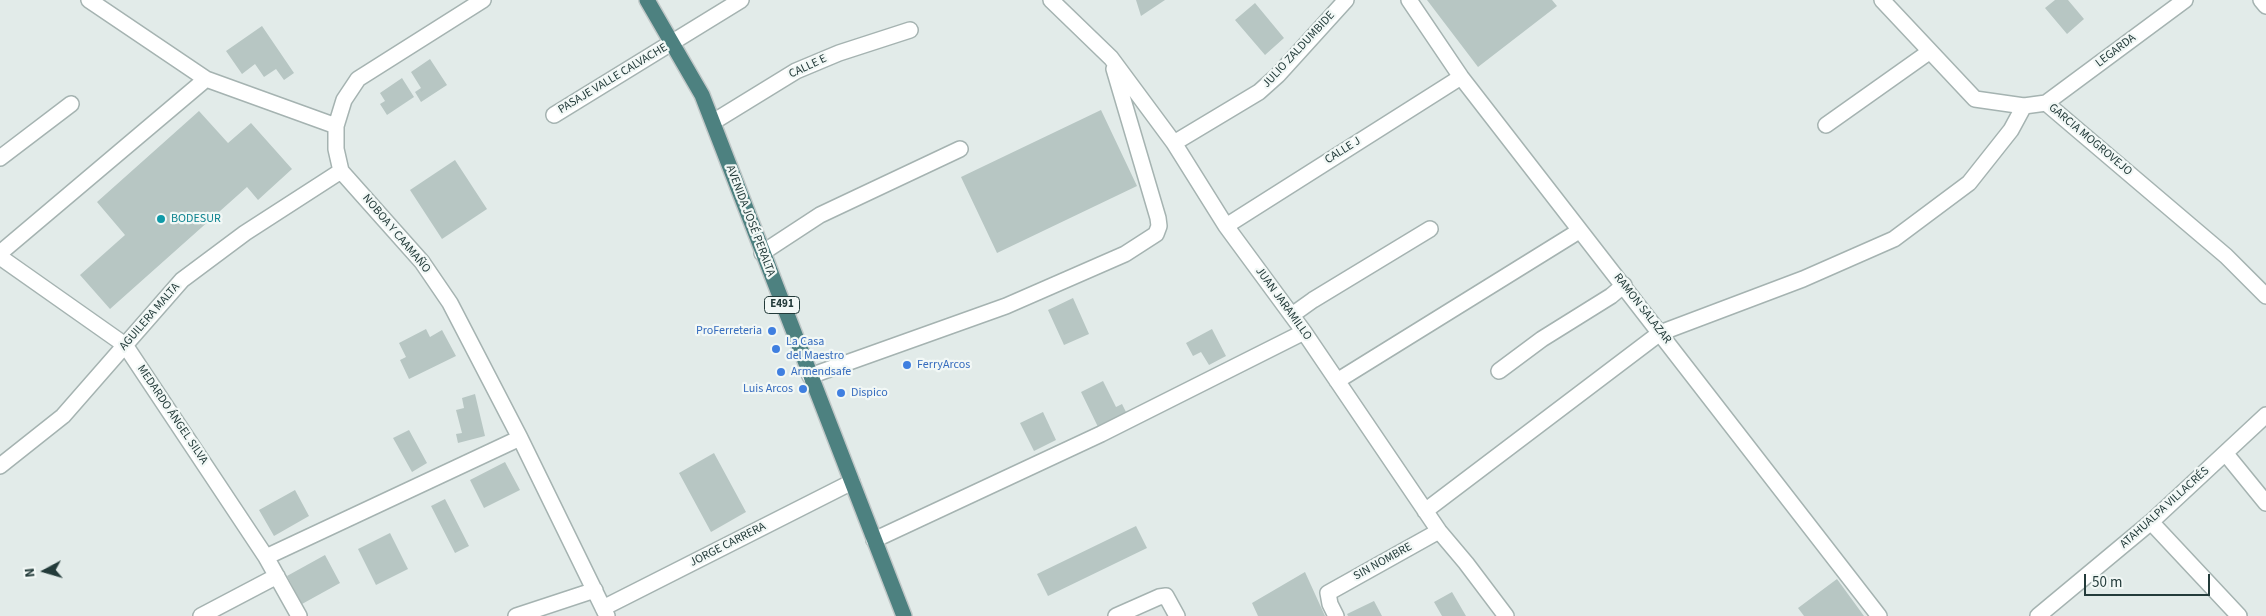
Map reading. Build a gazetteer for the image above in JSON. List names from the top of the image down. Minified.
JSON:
{"streets":{"highway":["AVENIDA JOSÉ PERALTA","E491"],"street":["JULIO ZALDUMBIDE","LEGARDA","CALLE E","PASAJE VALLE CALVACHE","GARCIA MOGROVEJO","CALLE J","NOBOA Y CAAMAÑO","JUAN JARAMILLO","RAMON SALAZAR","AGUILERA MALTA","MEDARDO ÁNGEL SILVA","ATAHUALPA VILLACRÉS","JORGE CARRERA","SIN NOMBRE"]},"crossings":[["JULIO ZALDUMBIDE","JUAN JARAMILLO"],["LEGARDA","GARCIA MOGROVEJO"],["CALLE E","AVENIDA JOSÉ PERALTA"],["PASAJE VALLE CALVACHE","AVENIDA JOSÉ PERALTA"],["CALLE J","JUAN JARAMILLO"],["CALLE J","RAMON SALAZAR"],["AVENIDA JOSÉ PERALTA","JORGE CARRERA"],["NOBOA Y CAAMAÑO","AGUILERA MALTA"],["NOBOA Y CAAMAÑO","JORGE CARRERA"],["JUAN JARAMILLO","SIN NOMBRE"],["AGUILERA MALTA","MEDARDO ÁNGEL SILVA"]],"places":["BODESUR","ProFerreteria","La Casa del Maestro","FerryArcos","Armendsafe","Luis Arcos","Dispico"],"scale_bar":"50 m","north":"left"}
